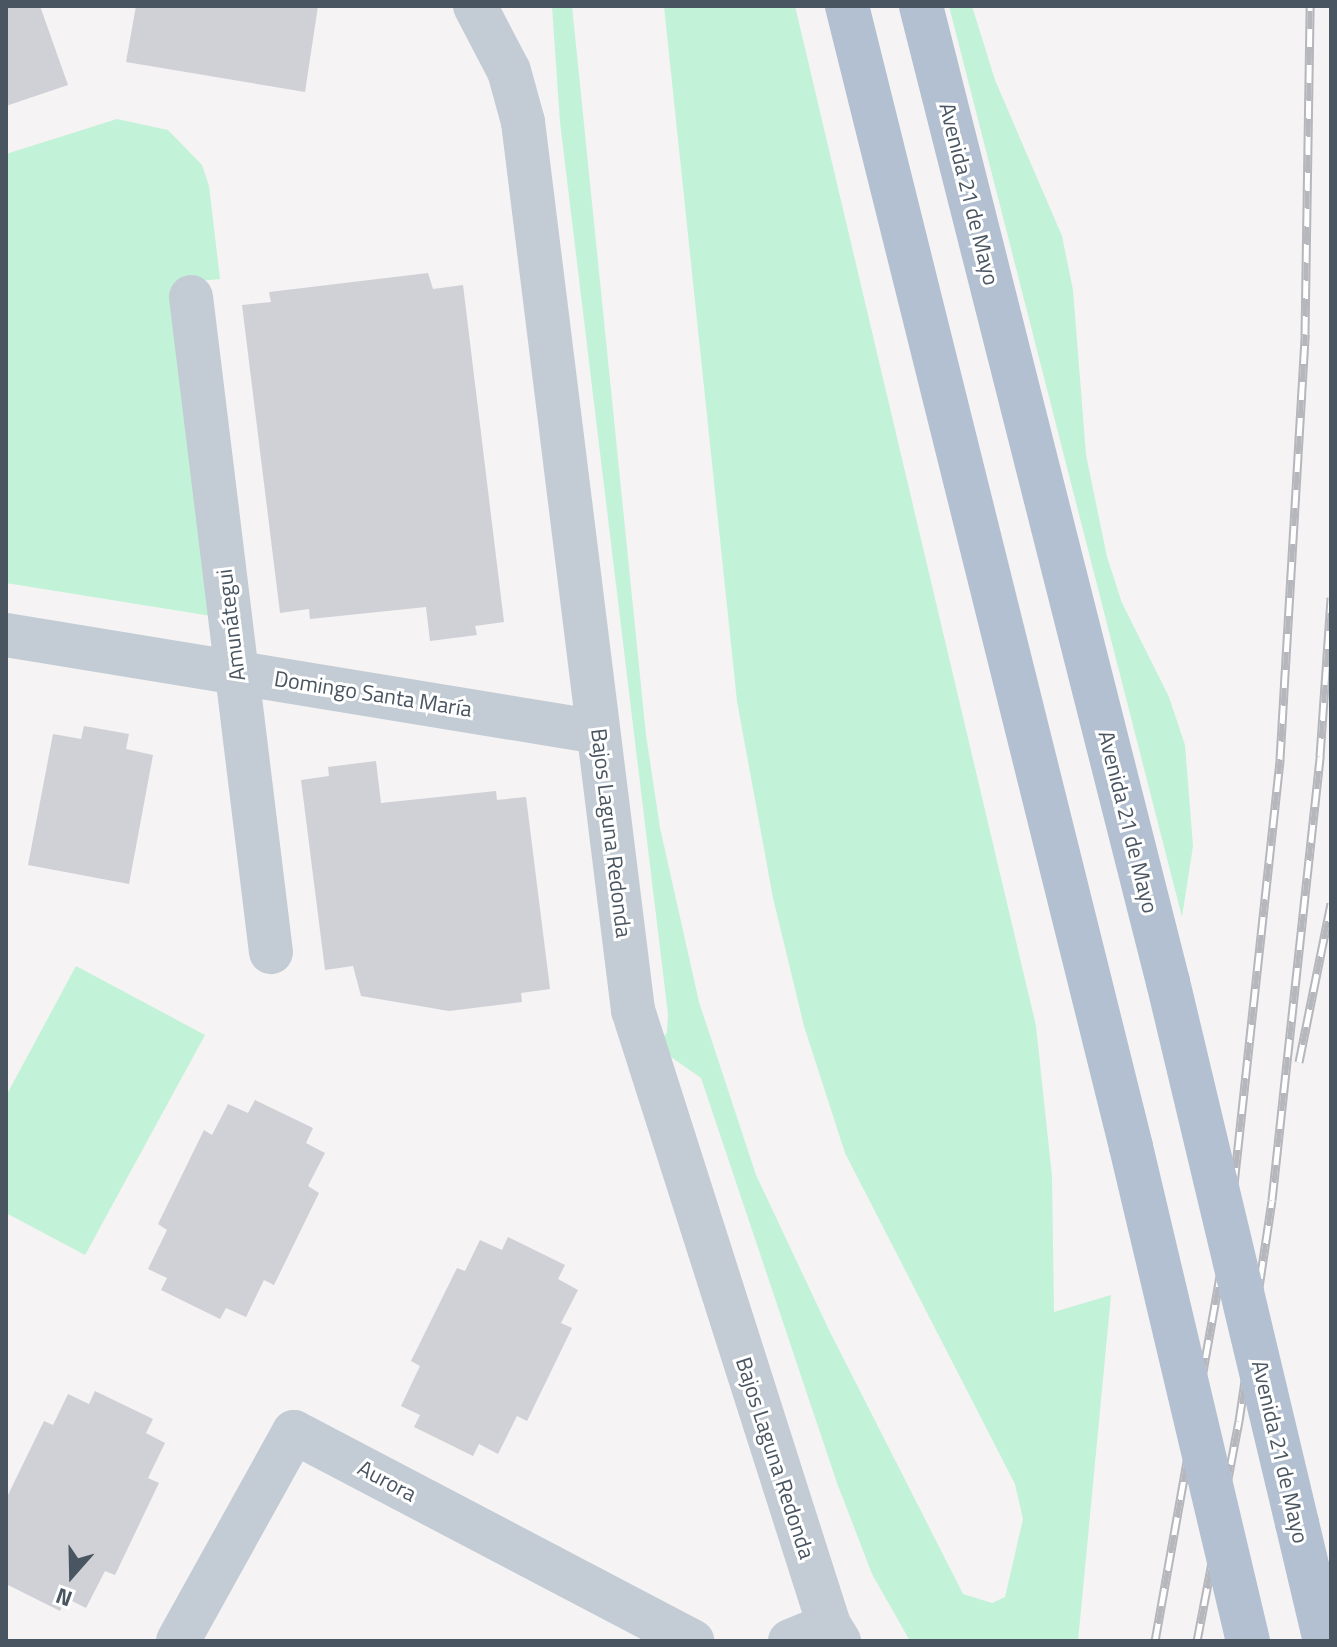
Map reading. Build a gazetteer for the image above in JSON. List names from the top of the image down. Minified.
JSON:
{"streets":{"main road":["Avenida 21 de Mayo"],"street":["Amunátegui","Domingo Santa María","Bajos Laguna Redonda","Aurora"]},"crossings":[["Amunátegui","Domingo Santa María"],["Domingo Santa María","Bajos Laguna Redonda"]],"north":"bottom"}
